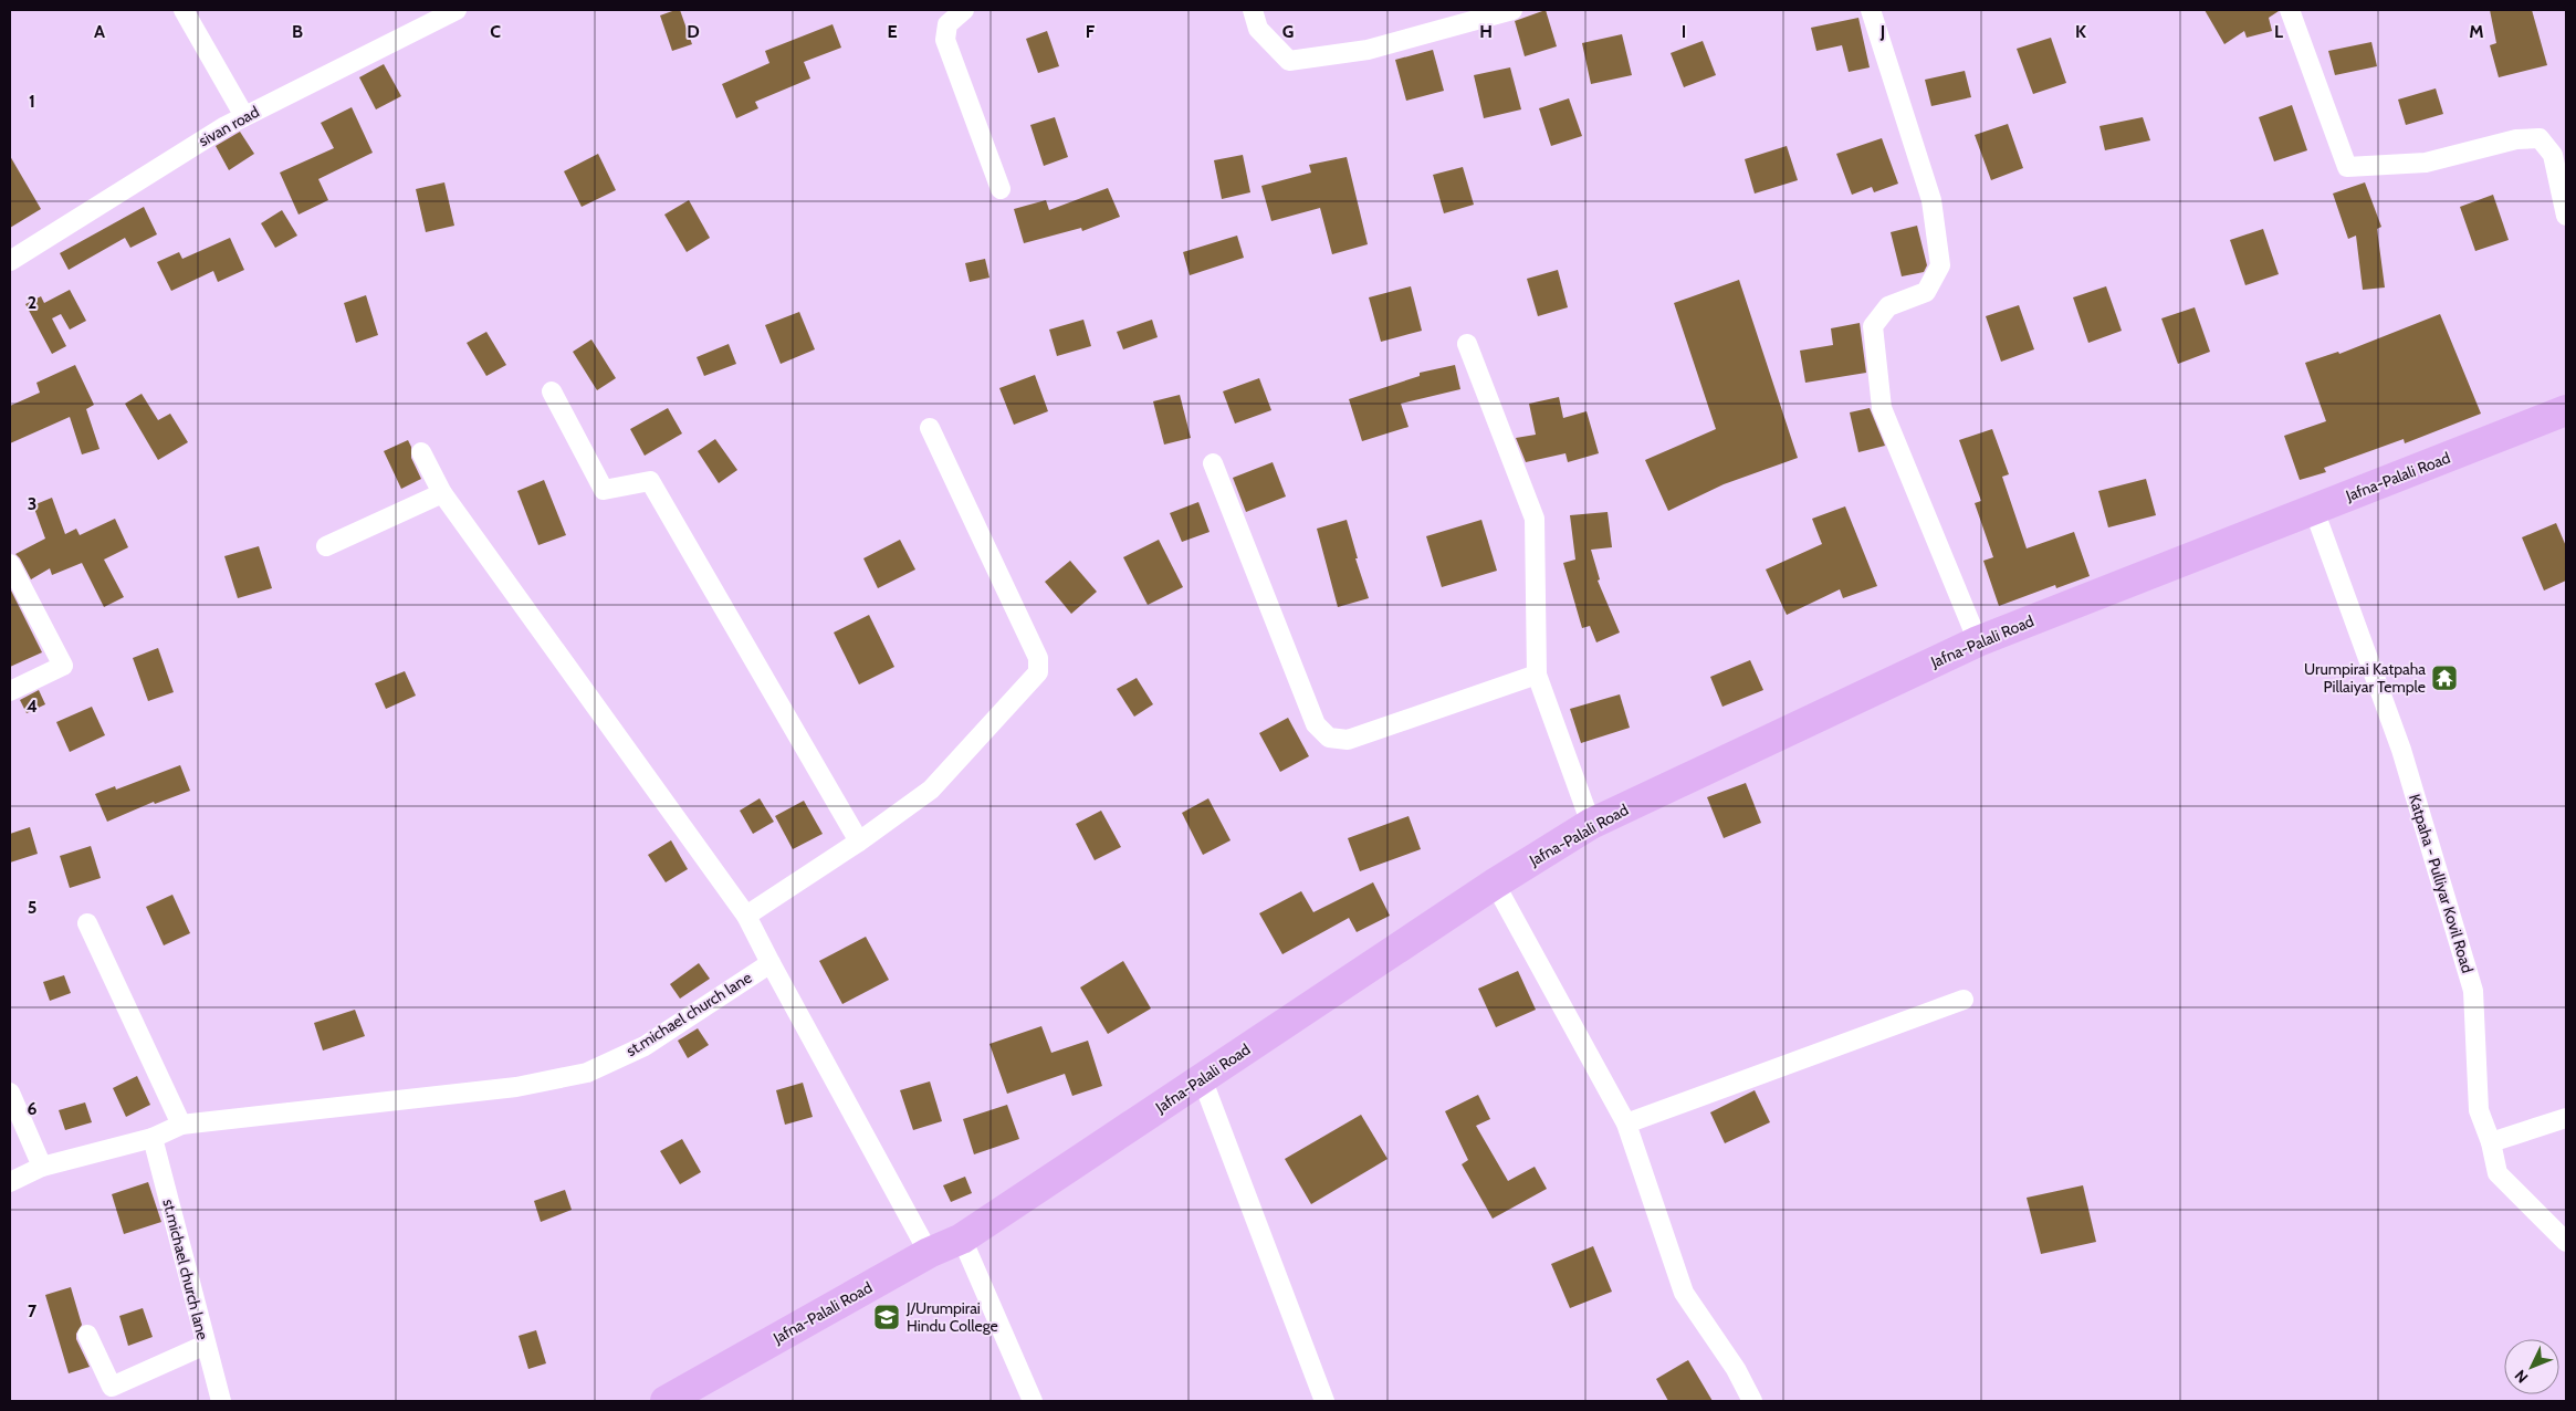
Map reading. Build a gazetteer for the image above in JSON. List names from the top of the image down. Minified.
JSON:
{"streets":{"main road":["Jafna-Palali Road"],"street":["sivan road","Katpaha - Pulliyar Kovil Road","st.michael church lane"]},"crossings":[["Jafna-Palali Road","Katpaha - Pulliyar Kovil Road"]],"places":{"temple":["Urumpirai Katpaha Pillaiyar Temple"],"school or university":["J/Urumpirai Hindu College"]},"north":"bottom left","grid":{"columns":["A","B","C","D","E","F","G","H","I","J","K","L","M"],"rows":["1","2","3","4","5","6","7"]}}
